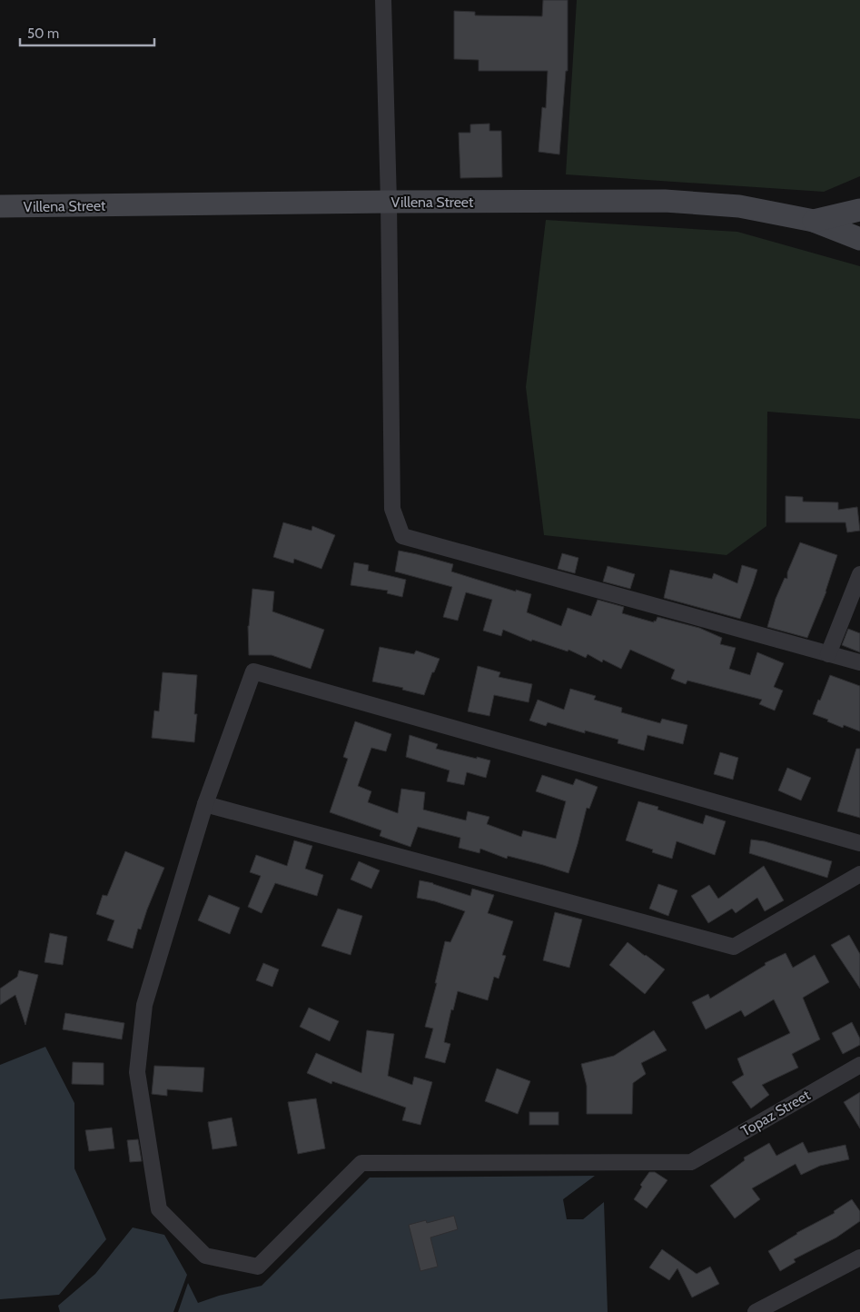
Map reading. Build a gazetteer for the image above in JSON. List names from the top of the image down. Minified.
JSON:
{"streets":{"main road":["Villena Street"],"street":["Topaz Street"]},"scale_bar":"50 m"}
